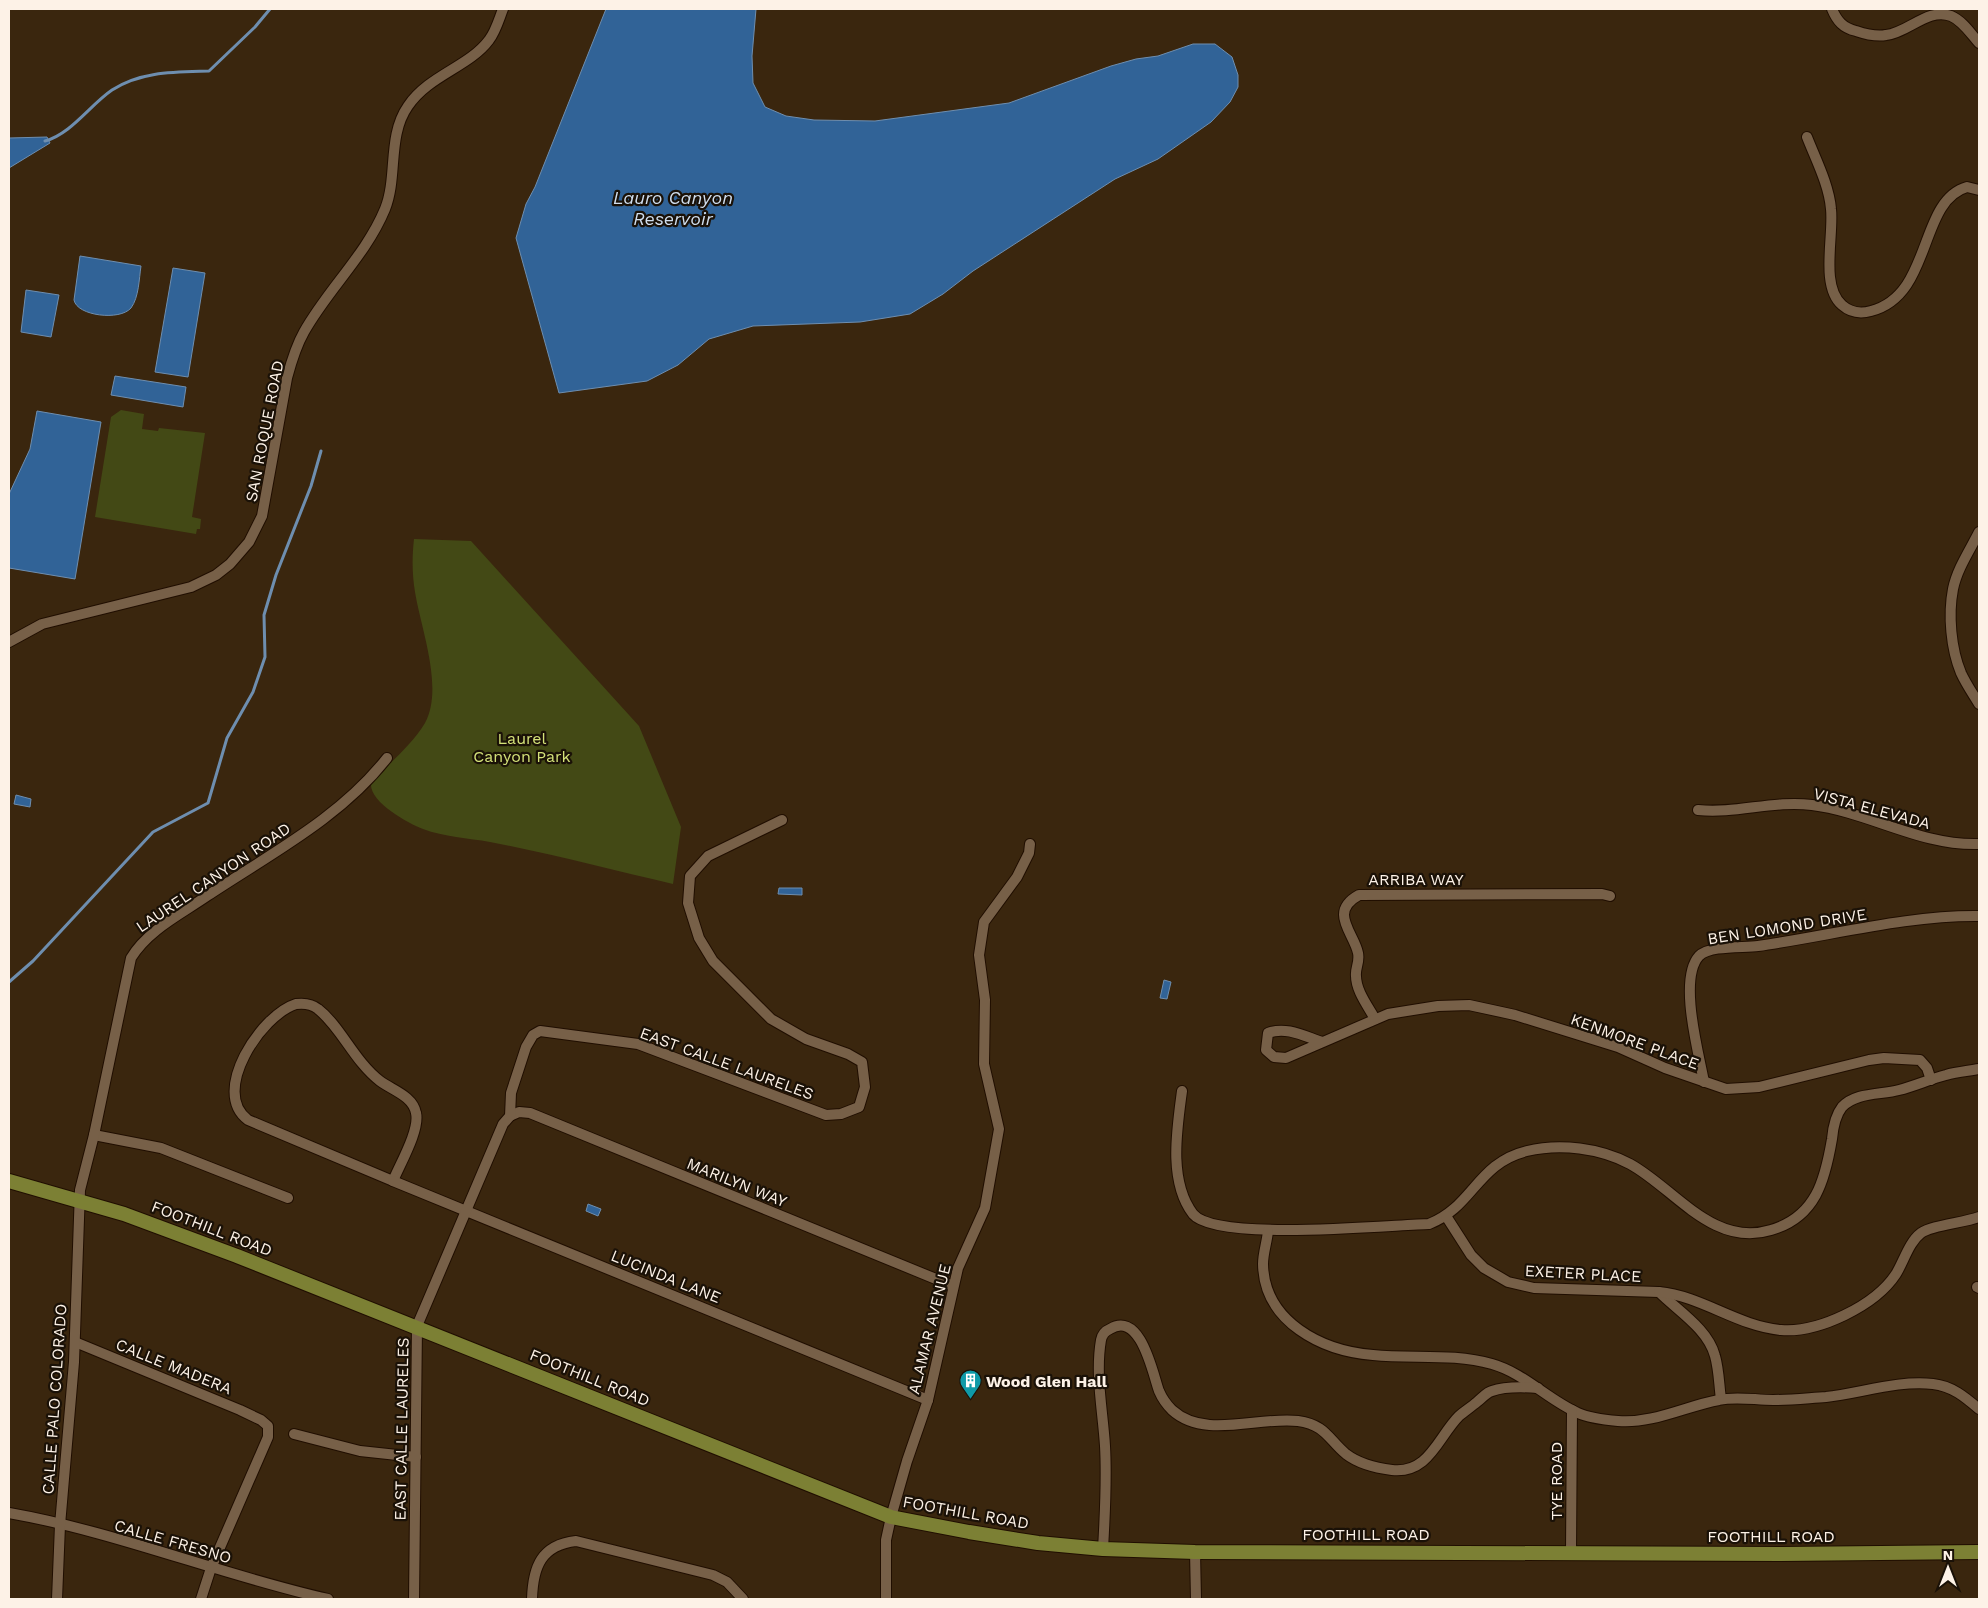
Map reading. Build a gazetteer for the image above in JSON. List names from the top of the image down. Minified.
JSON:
{"streets":{"main road":["FOOTHILL ROAD"],"street":["SAN ROQUE ROAD","VISTA ELEVADA","LAUREL CANYON ROAD","ARRIBA WAY","BEN LOMOND DRIVE","KENMORE PLACE","EAST CALLE LAURELES","MARILYN WAY","EXETER PLACE","LUCINDA LANE","ALAMAR AVENUE","CALLE MADERA","CALLE PALO COLORADO","TYE ROAD","CALLE FRESNO"]},"crossings":[["LAUREL CANYON ROAD","FOOTHILL ROAD"],["LAUREL CANYON ROAD","CALLE PALO COLORADO"],["ARRIBA WAY","KENMORE PLACE"],["BEN LOMOND DRIVE","KENMORE PLACE"],["EAST CALLE LAURELES","MARILYN WAY"],["EAST CALLE LAURELES","FOOTHILL ROAD"],["EAST CALLE LAURELES","LUCINDA LANE"],["MARILYN WAY","ALAMAR AVENUE"],["FOOTHILL ROAD","ALAMAR AVENUE"],["FOOTHILL ROAD","CALLE PALO COLORADO"],["FOOTHILL ROAD","TYE ROAD"],["LUCINDA LANE","ALAMAR AVENUE"],["CALLE MADERA","CALLE PALO COLORADO"],["CALLE MADERA","CALLE FRESNO"],["CALLE PALO COLORADO","CALLE FRESNO"]],"water":["Lauro Canyon Reservoir"],"parks":["Laurel Canyon Park"],"places":{"building":["Wood Glen Hall"]},"north":"top"}
